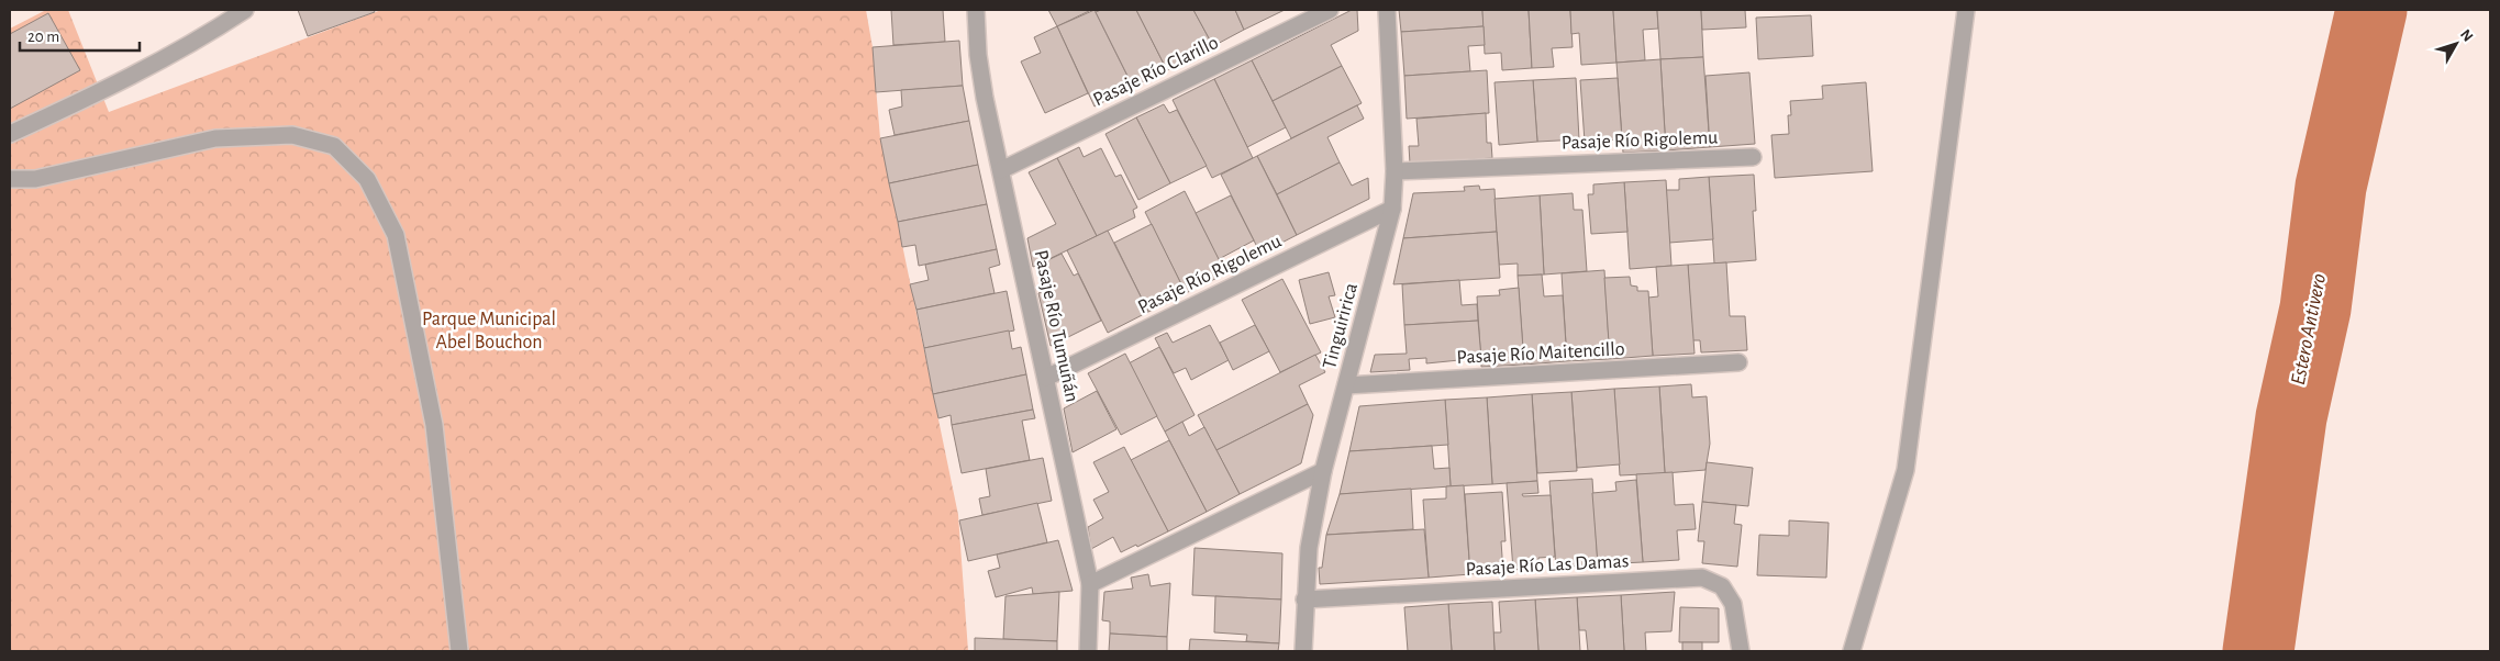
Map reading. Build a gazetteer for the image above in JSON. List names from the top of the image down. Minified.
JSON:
{"streets":{"street":["Pasaje Río Clarillo","Pasaje Río Rigolemu","Pasaje Río Tumuñán","Tinguiririca","Pasaje Río Maitencillo","Pasaje Río Las Damas"]},"crossings":[["Pasaje Río Clarillo","Pasaje Río Tumuñán"],["Pasaje Río Rigolemu","Pasaje Río Tumuñán"],["Pasaje Río Rigolemu","Tinguiririca"],["Tinguiririca","Pasaje Río Maitencillo"],["Tinguiririca","Pasaje Río Las Damas"]],"water":["Estero Antivero"],"parks":["Parque Municipal Abel Bouchon"],"scale_bar":"20 m","north":"top right"}
